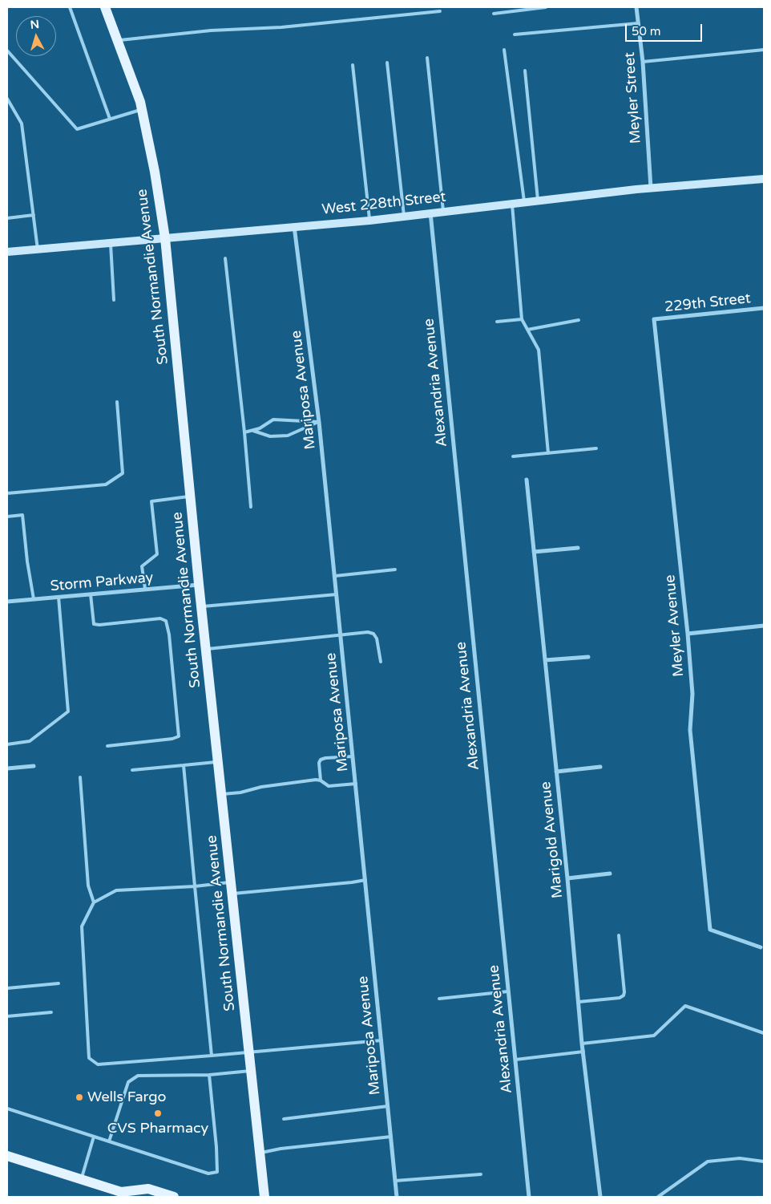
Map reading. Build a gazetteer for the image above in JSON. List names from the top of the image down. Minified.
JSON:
{"streets":{"main road":["South Normandie Avenue"],"street":["Meyler Street","West 228th Street","229th Street","Alexandria Avenue","Mariposa Avenue","Storm Parkway","Meyler Avenue","Marigold Avenue"]},"crossings":[["Meyler Street","West 228th Street"],["West 228th Street","South Normandie Avenue"],["West 228th Street","Alexandria Avenue"],["West 228th Street","Mariposa Avenue"],["South Normandie Avenue","Storm Parkway"],["229th Street","Meyler Avenue"]],"places":["Wells Fargo","CVS Pharmacy"],"scale_bar":"50 m","north":"top"}
